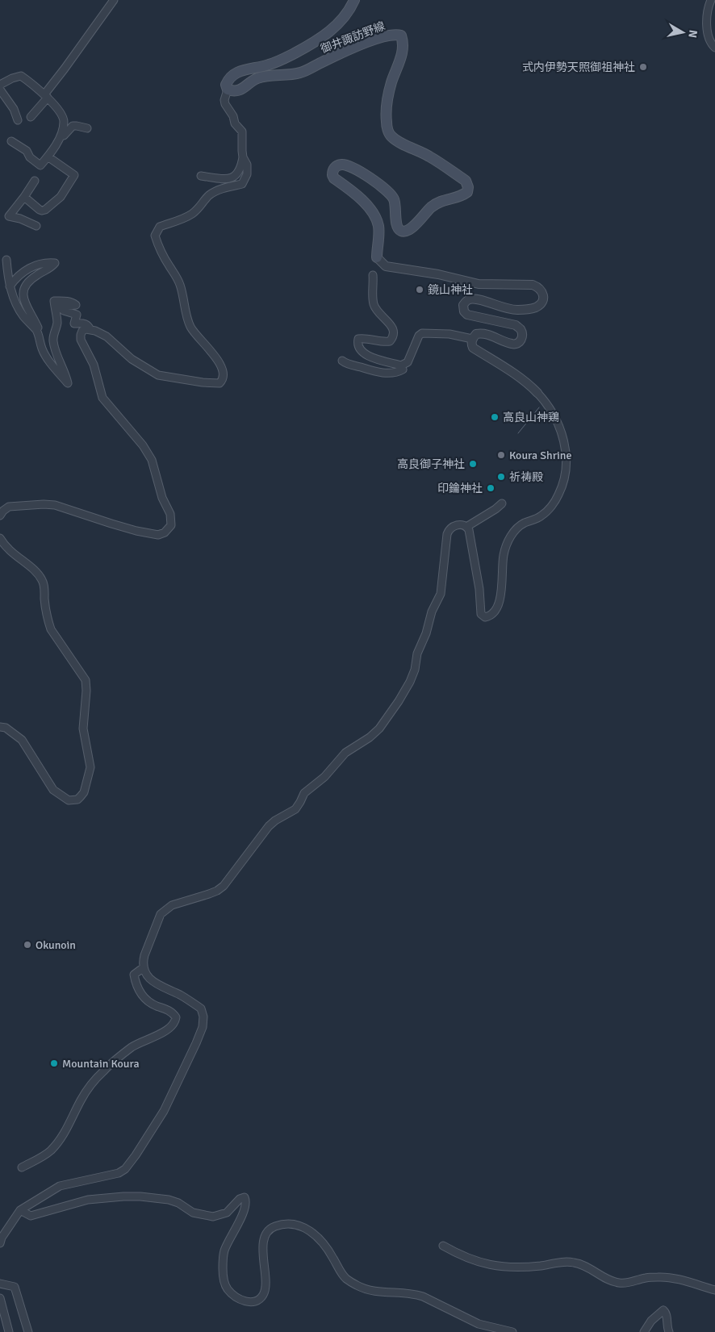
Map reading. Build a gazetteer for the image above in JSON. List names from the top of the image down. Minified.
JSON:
{"streets":{"main road":["御井諏訪野線"]},"places":["式内伊勢天照御祖神社","鏡山神社","高良山神鶏","Koura Shrine","高良御子神社","祈祷殿","印鑰神社","Okunoin","Mountain Koura"],"north":"right"}
